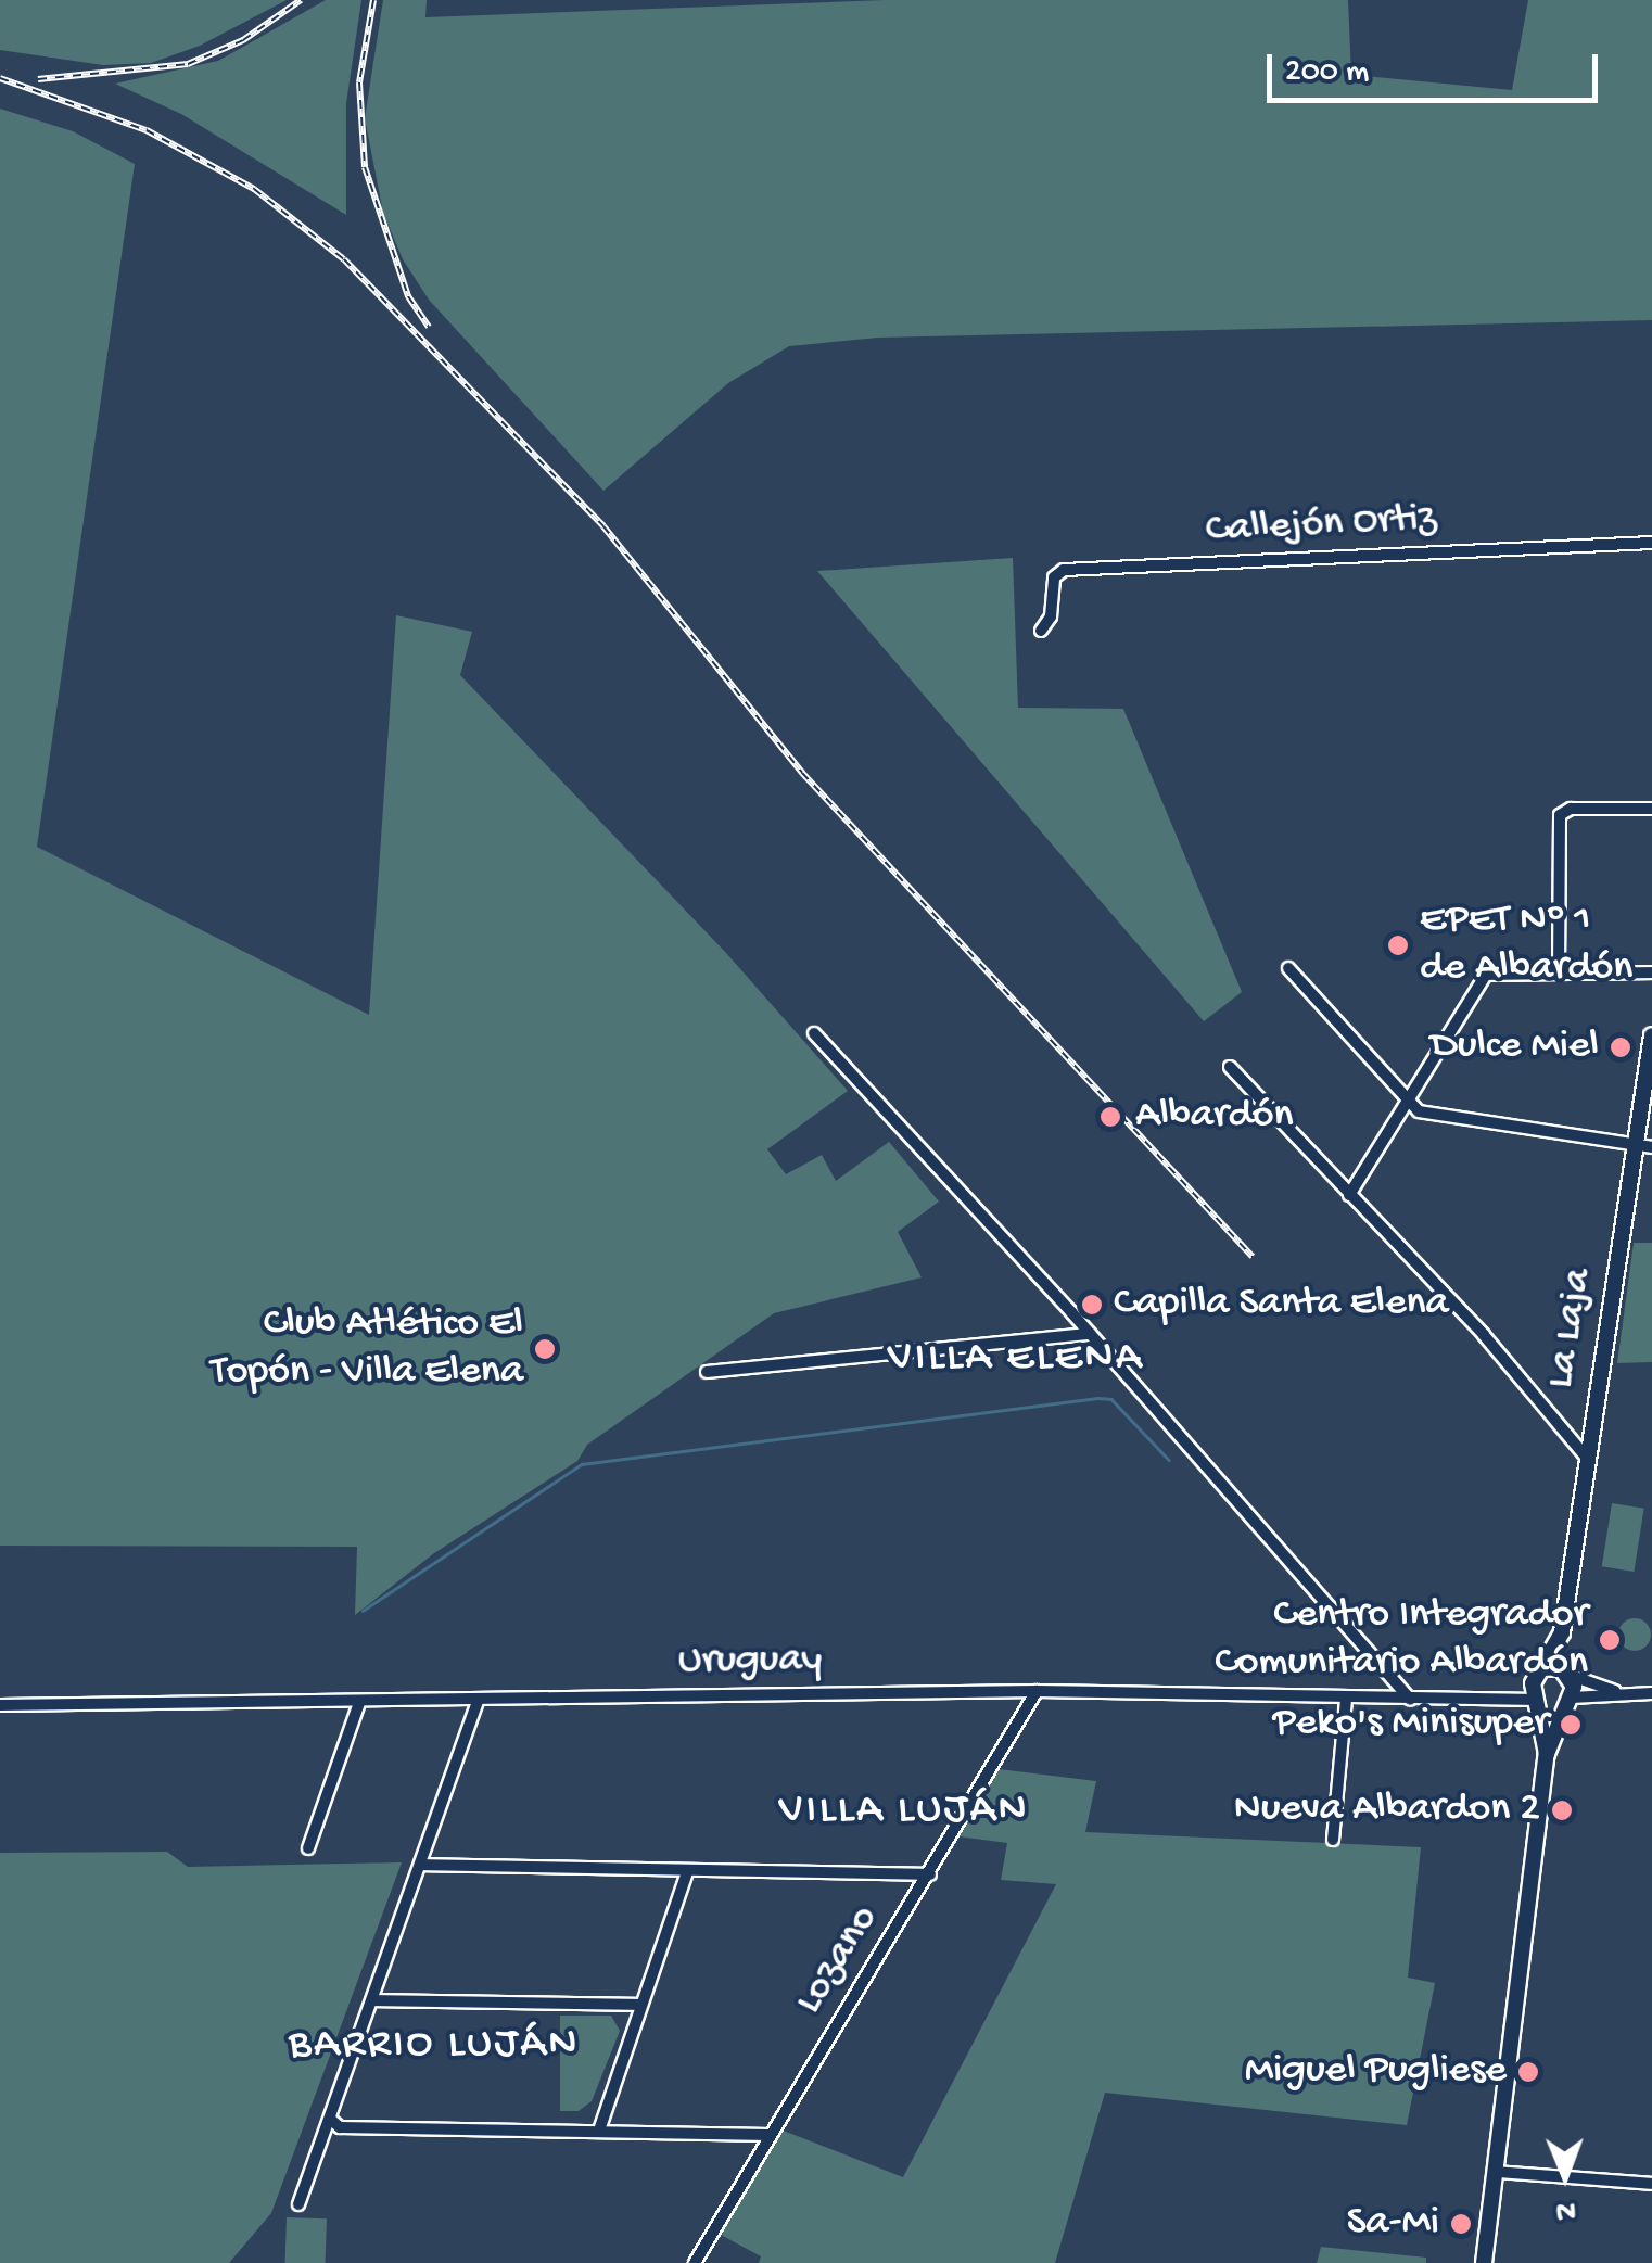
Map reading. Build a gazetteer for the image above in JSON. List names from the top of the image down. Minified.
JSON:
{"streets":{"main road":["La Laja"],"street":["Callejón Ortiz","Uruguay","Lozano"]},"crossings":[["Uruguay","Lozano"]],"districts":["VILLA ELENA","VILLA LUJÁN","BARRIO LUJÁN"],"places":["EPET Nº 1 de Albardón","Dulce Miel","Albardón","Capilla Santa Elena","Club Atlético El Topón - Villa Elena","Centro Integrador Comunitario Albardón","Peko's Minisuper","Nueva Albardon 2","Miguel Pugliese","Sa-Mi"],"scale_bar":"200 m","north":"bottom"}
